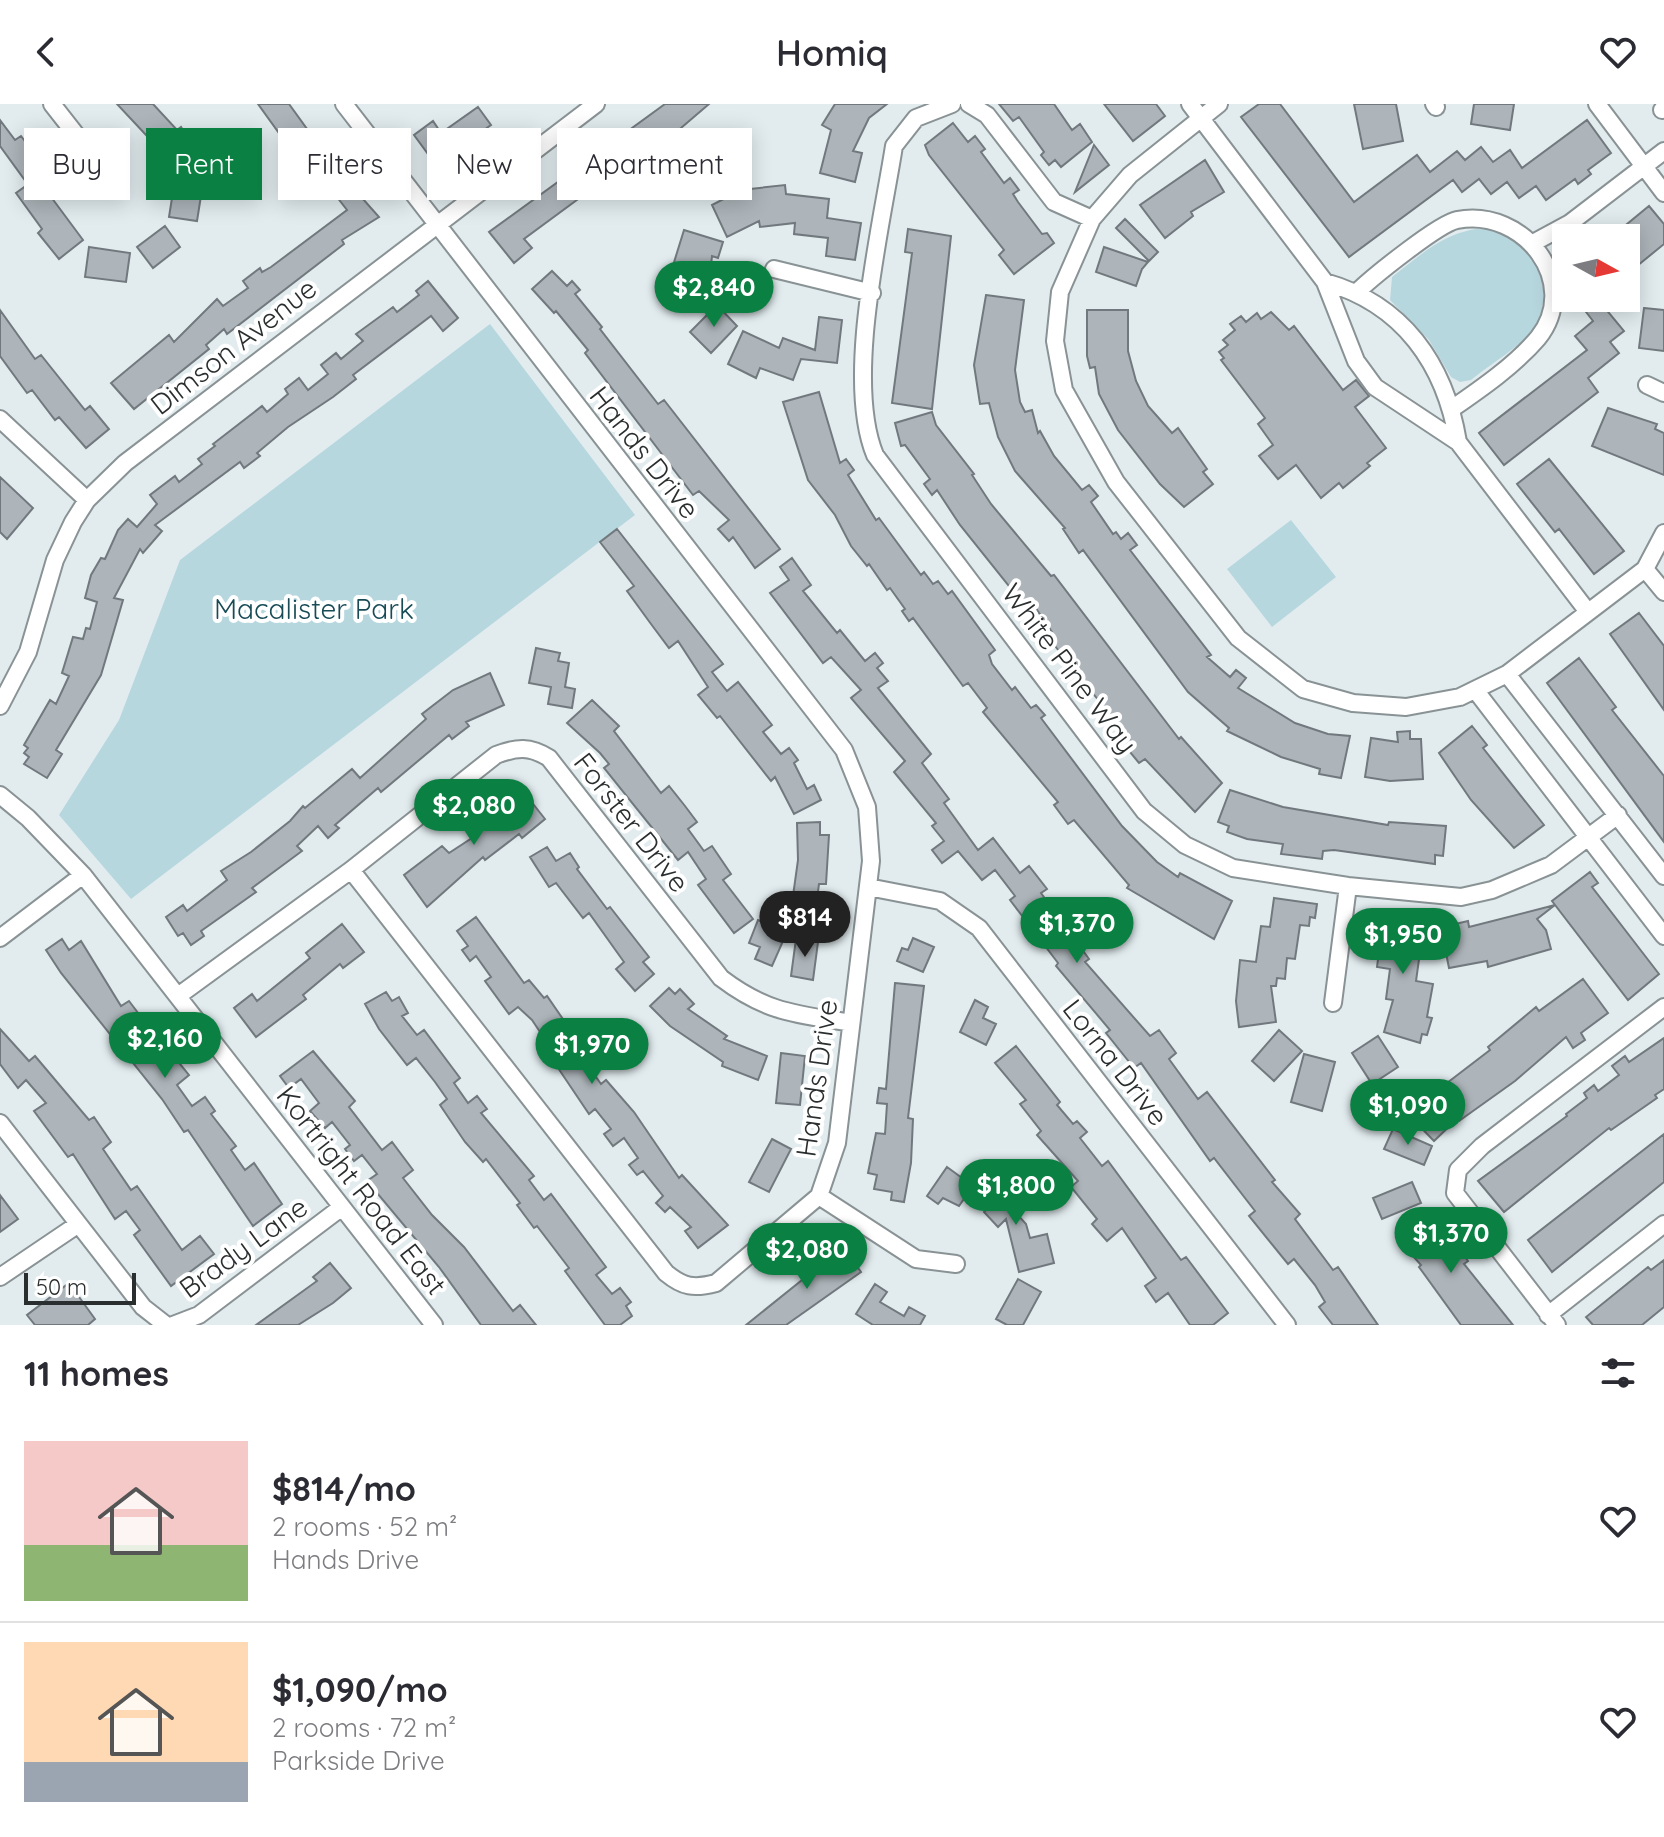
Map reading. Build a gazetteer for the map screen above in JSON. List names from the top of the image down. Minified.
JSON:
{"streets":{"street":["Dimson Avenue","Hands Drive","White Pine Way","Forster Drive","Lorna Drive","Kortright Road East","Brady Lane"]},"crossings":[["Dimson Avenue","Hands Drive"],["Hands Drive","Forster Drive"],["Hands Drive","Lorna Drive"],["Forster Drive","Kortright Road East"],["Kortright Road East","Brady Lane"]],"parks":["Macalister Park"],"scale_bar":"50 m","north":"right","page":{"header":"Homiq","chip":["Buy","Rent","Filters","New","Apartment"],"price":["$2,840","$2,080","$814","$1,370","$1,950","$2,160","$1,970","$1,090","$1,800","$1,370","$2,080"],"scale":"50 m","heading":"11 homes","list":[{"name":"$814/mo","note":"2 rooms · 52 m² · Hands Drive"},{"name":"$1,090/mo","note":"2 rooms · 72 m² · Parkside Drive"}]}}
